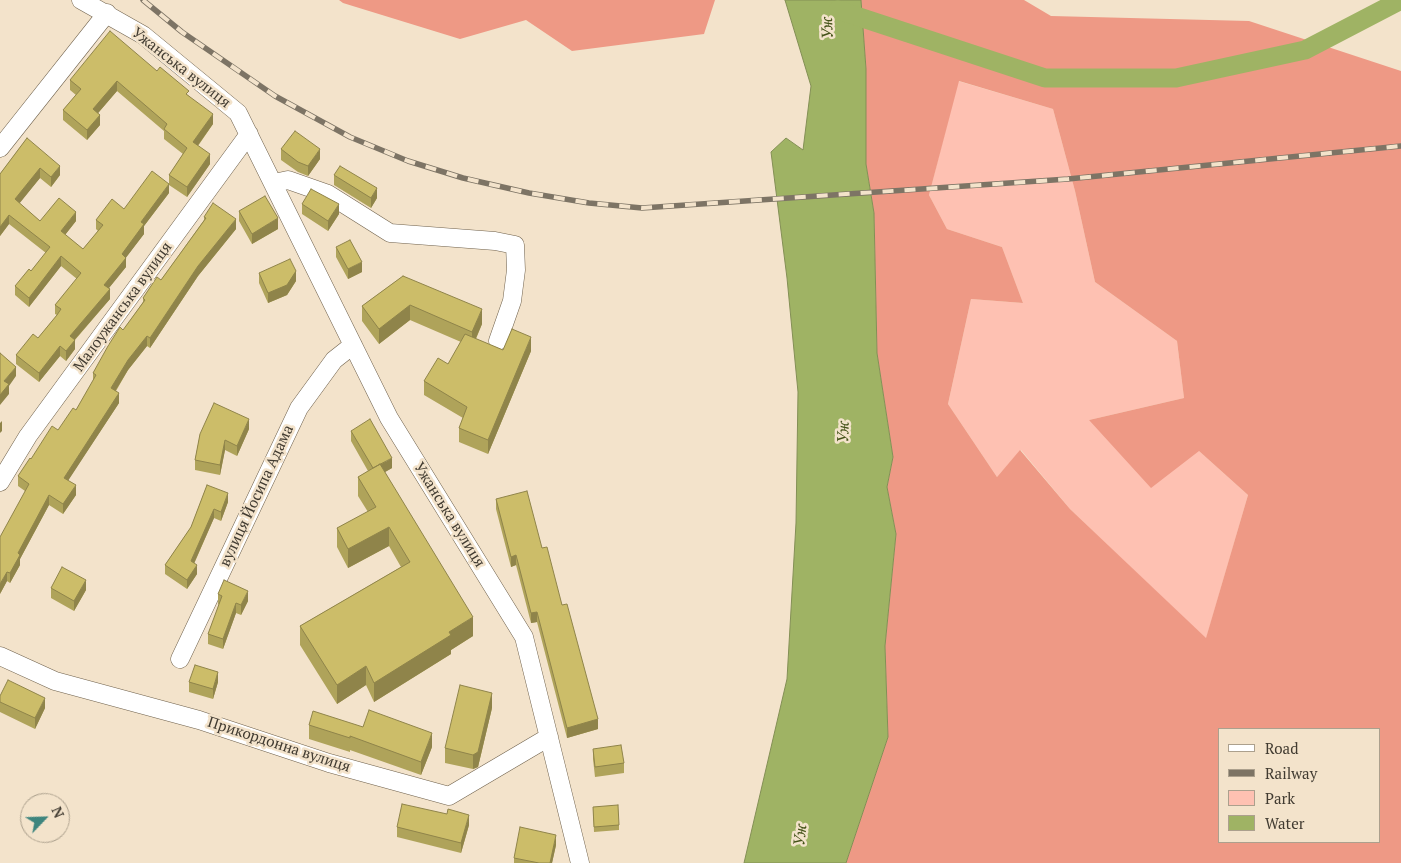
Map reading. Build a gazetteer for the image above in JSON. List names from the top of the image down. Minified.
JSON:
{"streets":{"street":["Ужанська вулиця","Малоужанська вулиця","вулиця Йосипа Адама","Прикордонна вулиця"]},"crossings":[["Ужанська вулиця","Малоужанська вулиця"],["Ужанська вулиця","вулиця Йосипа Адама"],["Ужанська вулиця","Прикордонна вулиця"]],"water":["Уж"],"legend":["Road","Railway","Park","Water"],"north":"top right"}
